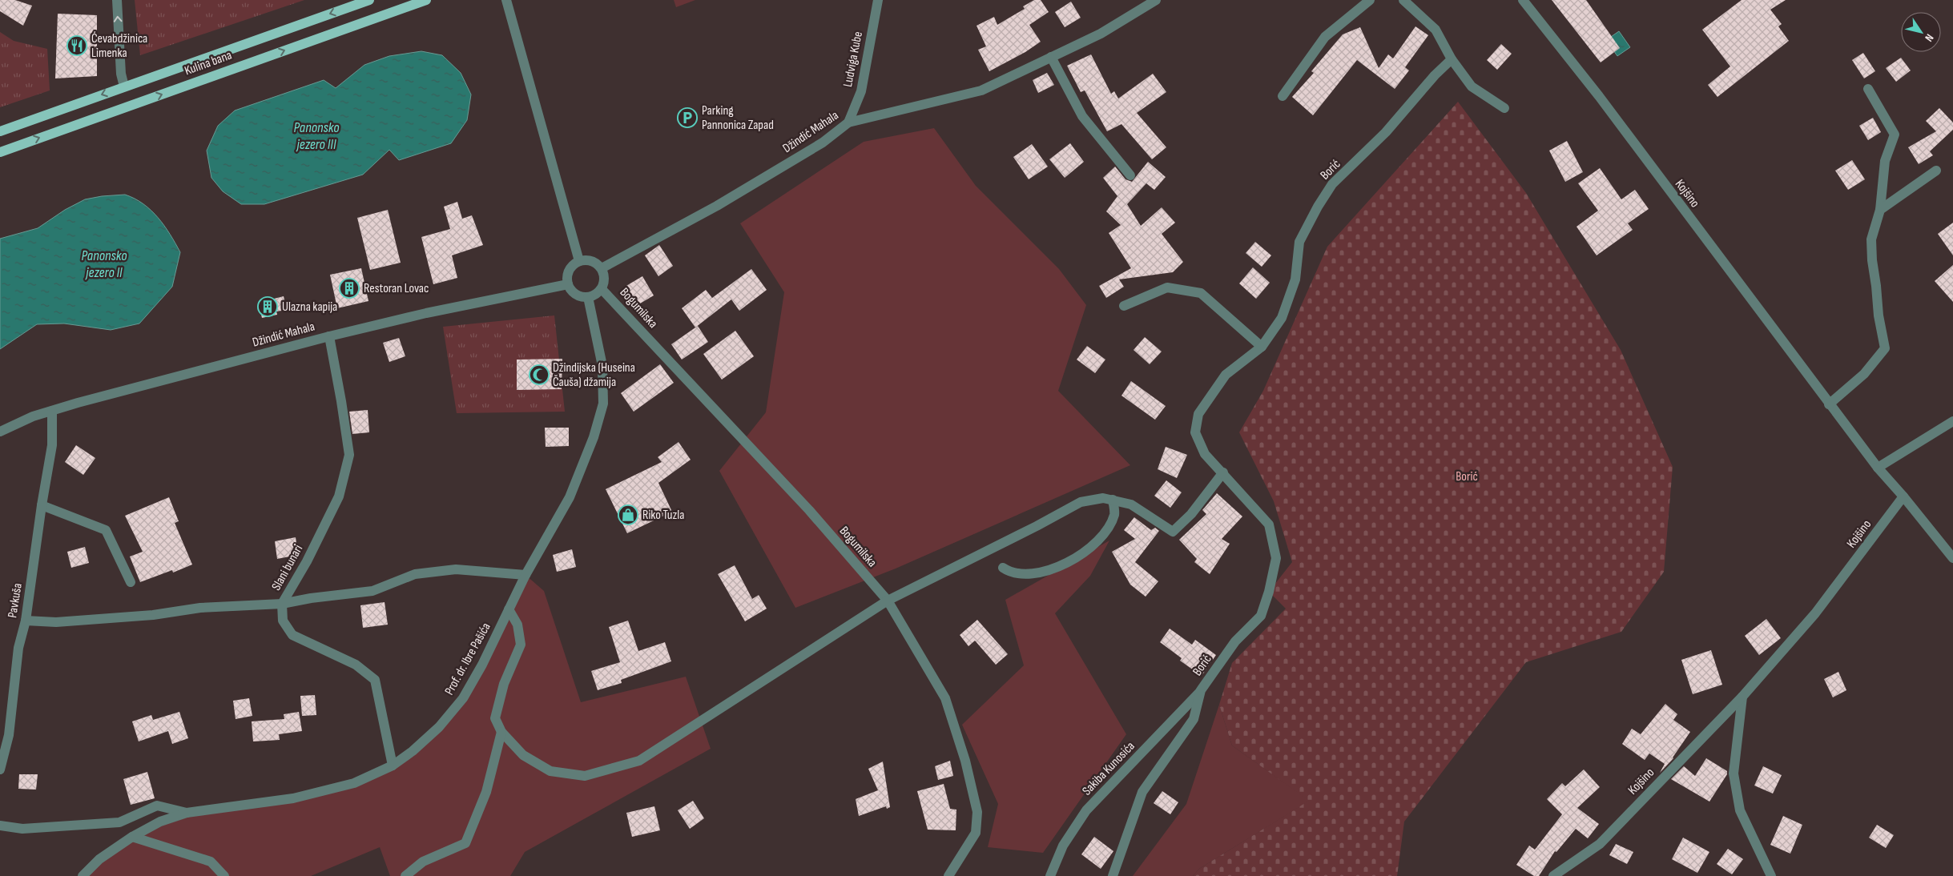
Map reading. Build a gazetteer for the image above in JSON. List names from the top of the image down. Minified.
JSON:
{"streets":{"main road":["Kulina bana"],"street":["Ludviga Kube","Džindić Mahala","Borić","Kojšino","Bogumilska","Slani bunari","Pavkuša","Prof. dr. Ibre Pašića","Sakiba Kunosića"]},"crossings":[["Ludviga Kube","Džindić Mahala"],["Džindić Mahala","Bogumilska"],["Džindić Mahala","Slani bunari"],["Džindić Mahala","Pavkuša"],["Džindić Mahala","Prof. dr. Ibre Pašića"],["Borić","Sakiba Kunosića"],["Bogumilska","Prof. dr. Ibre Pašića"],["Slani bunari","Prof. dr. Ibre Pašića"]],"water":["Panonsko jezero III","Panonsko jezero II"],"parks":["Borić"],"places":{"restaurant":["Ćevabdžinica Limenka"],"parking":["Parking Pannonica Zapad"],"building":["Restoran Lovac","Ulazna kapija"],"mosque":["Džindijska (Huseina Čauša) džamija"],"shop":["Riko Tuzla"]},"north":"bottom right"}
